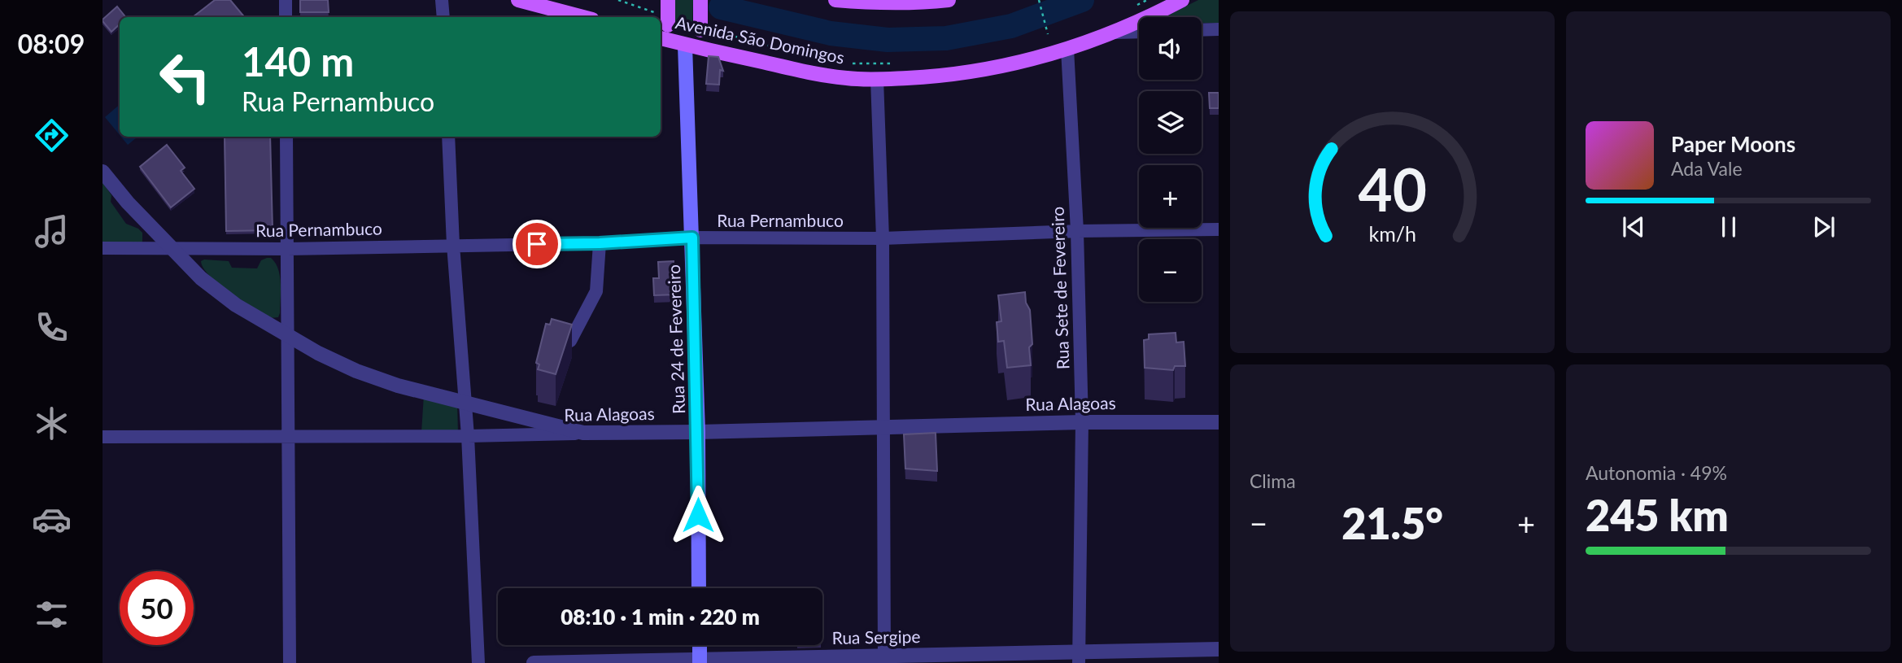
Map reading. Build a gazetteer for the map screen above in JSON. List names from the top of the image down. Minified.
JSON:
{"streets":{"main road":["Avenida São Domingos","Rua 24 de Fevereiro"],"street":["Rua Pernambuco","Rua Sete de Fevereiro","Rua Alagoas","Rua Sergipe"]},"crossings":[["Avenida São Domingos","Rua Sete de Fevereiro"],["Avenida São Domingos","Rua 24 de Fevereiro"],["Rua Pernambuco","Rua Sete de Fevereiro"],["Rua Pernambuco","Rua 24 de Fevereiro"],["Rua Sete de Fevereiro","Rua Alagoas"],["Rua Sete de Fevereiro","Rua Sergipe"],["Rua 24 de Fevereiro","Rua Alagoas"]],"page":{"tabs":"08:09","map_buttons":["+","−"],"turn":["140 m","Rua Pernambuco"],"song":["Paper Moons","Ada Vale"],"tile":["Clima",["Autonomia · 49%","245 km"]],"heat":["−","21.5°","+"],"limit":"50","trip":"08:10 · 1 min · 220 m","gauge":["40","km/h"]}}
